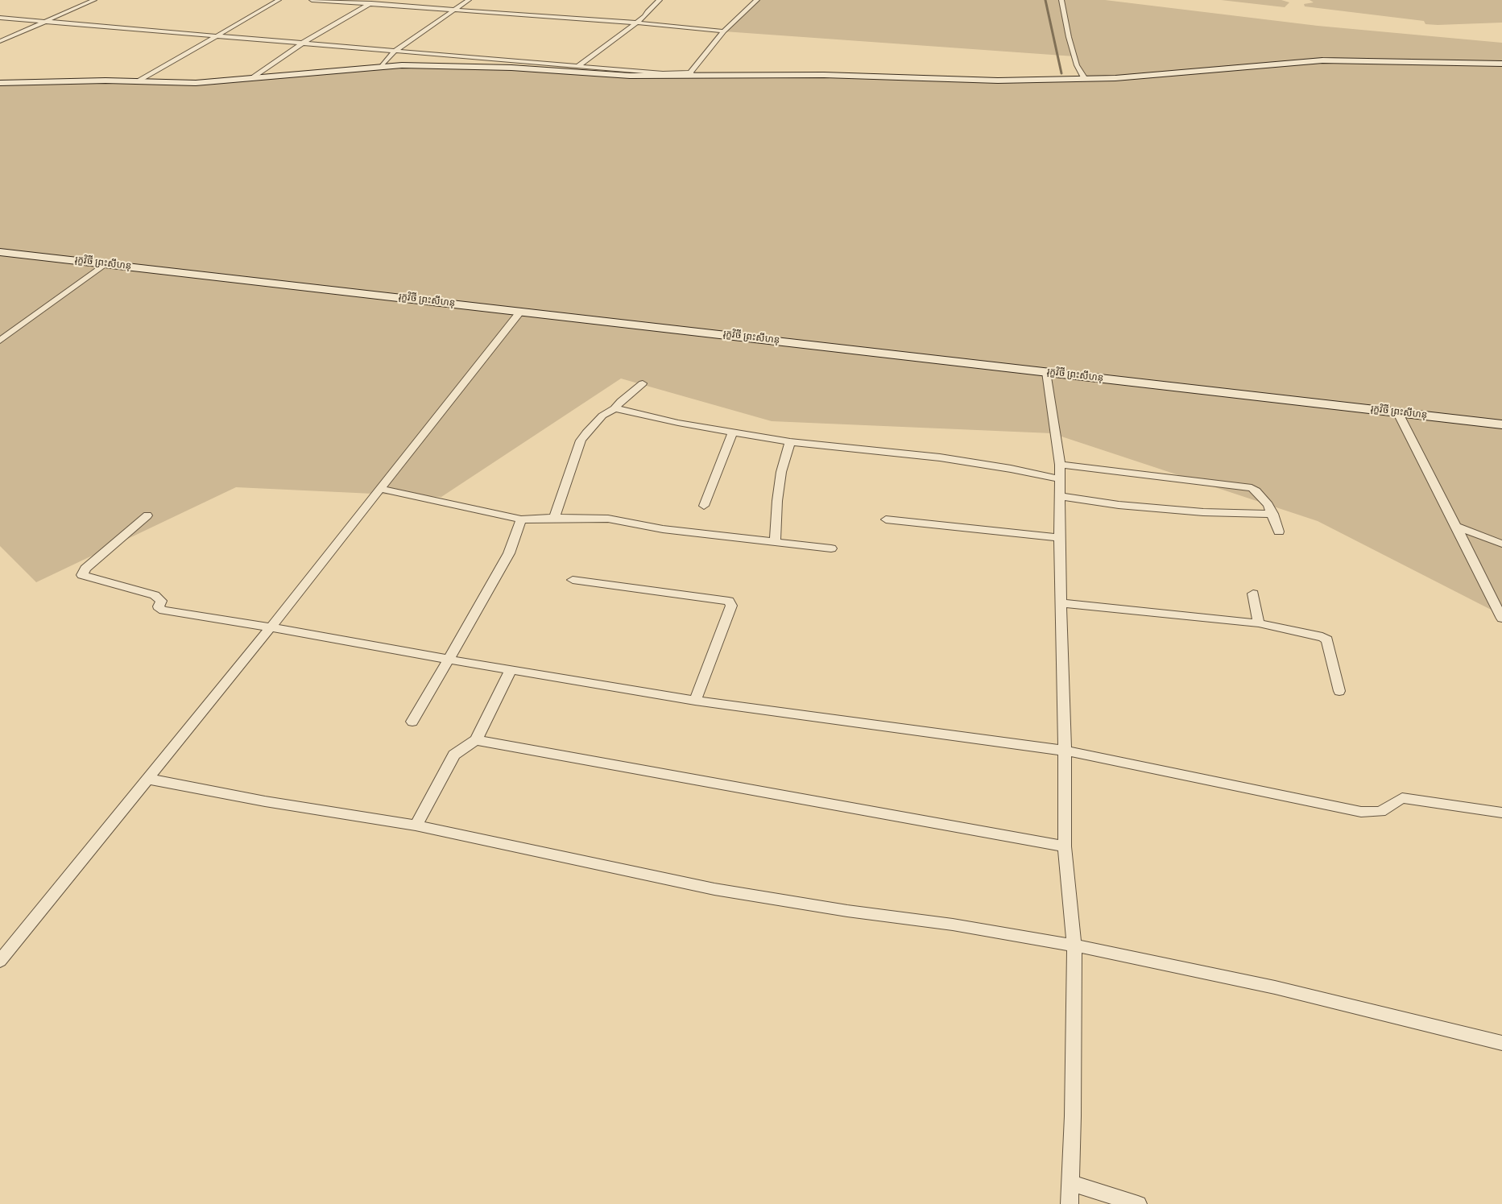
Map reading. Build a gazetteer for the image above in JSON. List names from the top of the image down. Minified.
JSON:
{"streets":{"main road":["រុក្ខវិថី ព្រះសីហនុ"]}}
